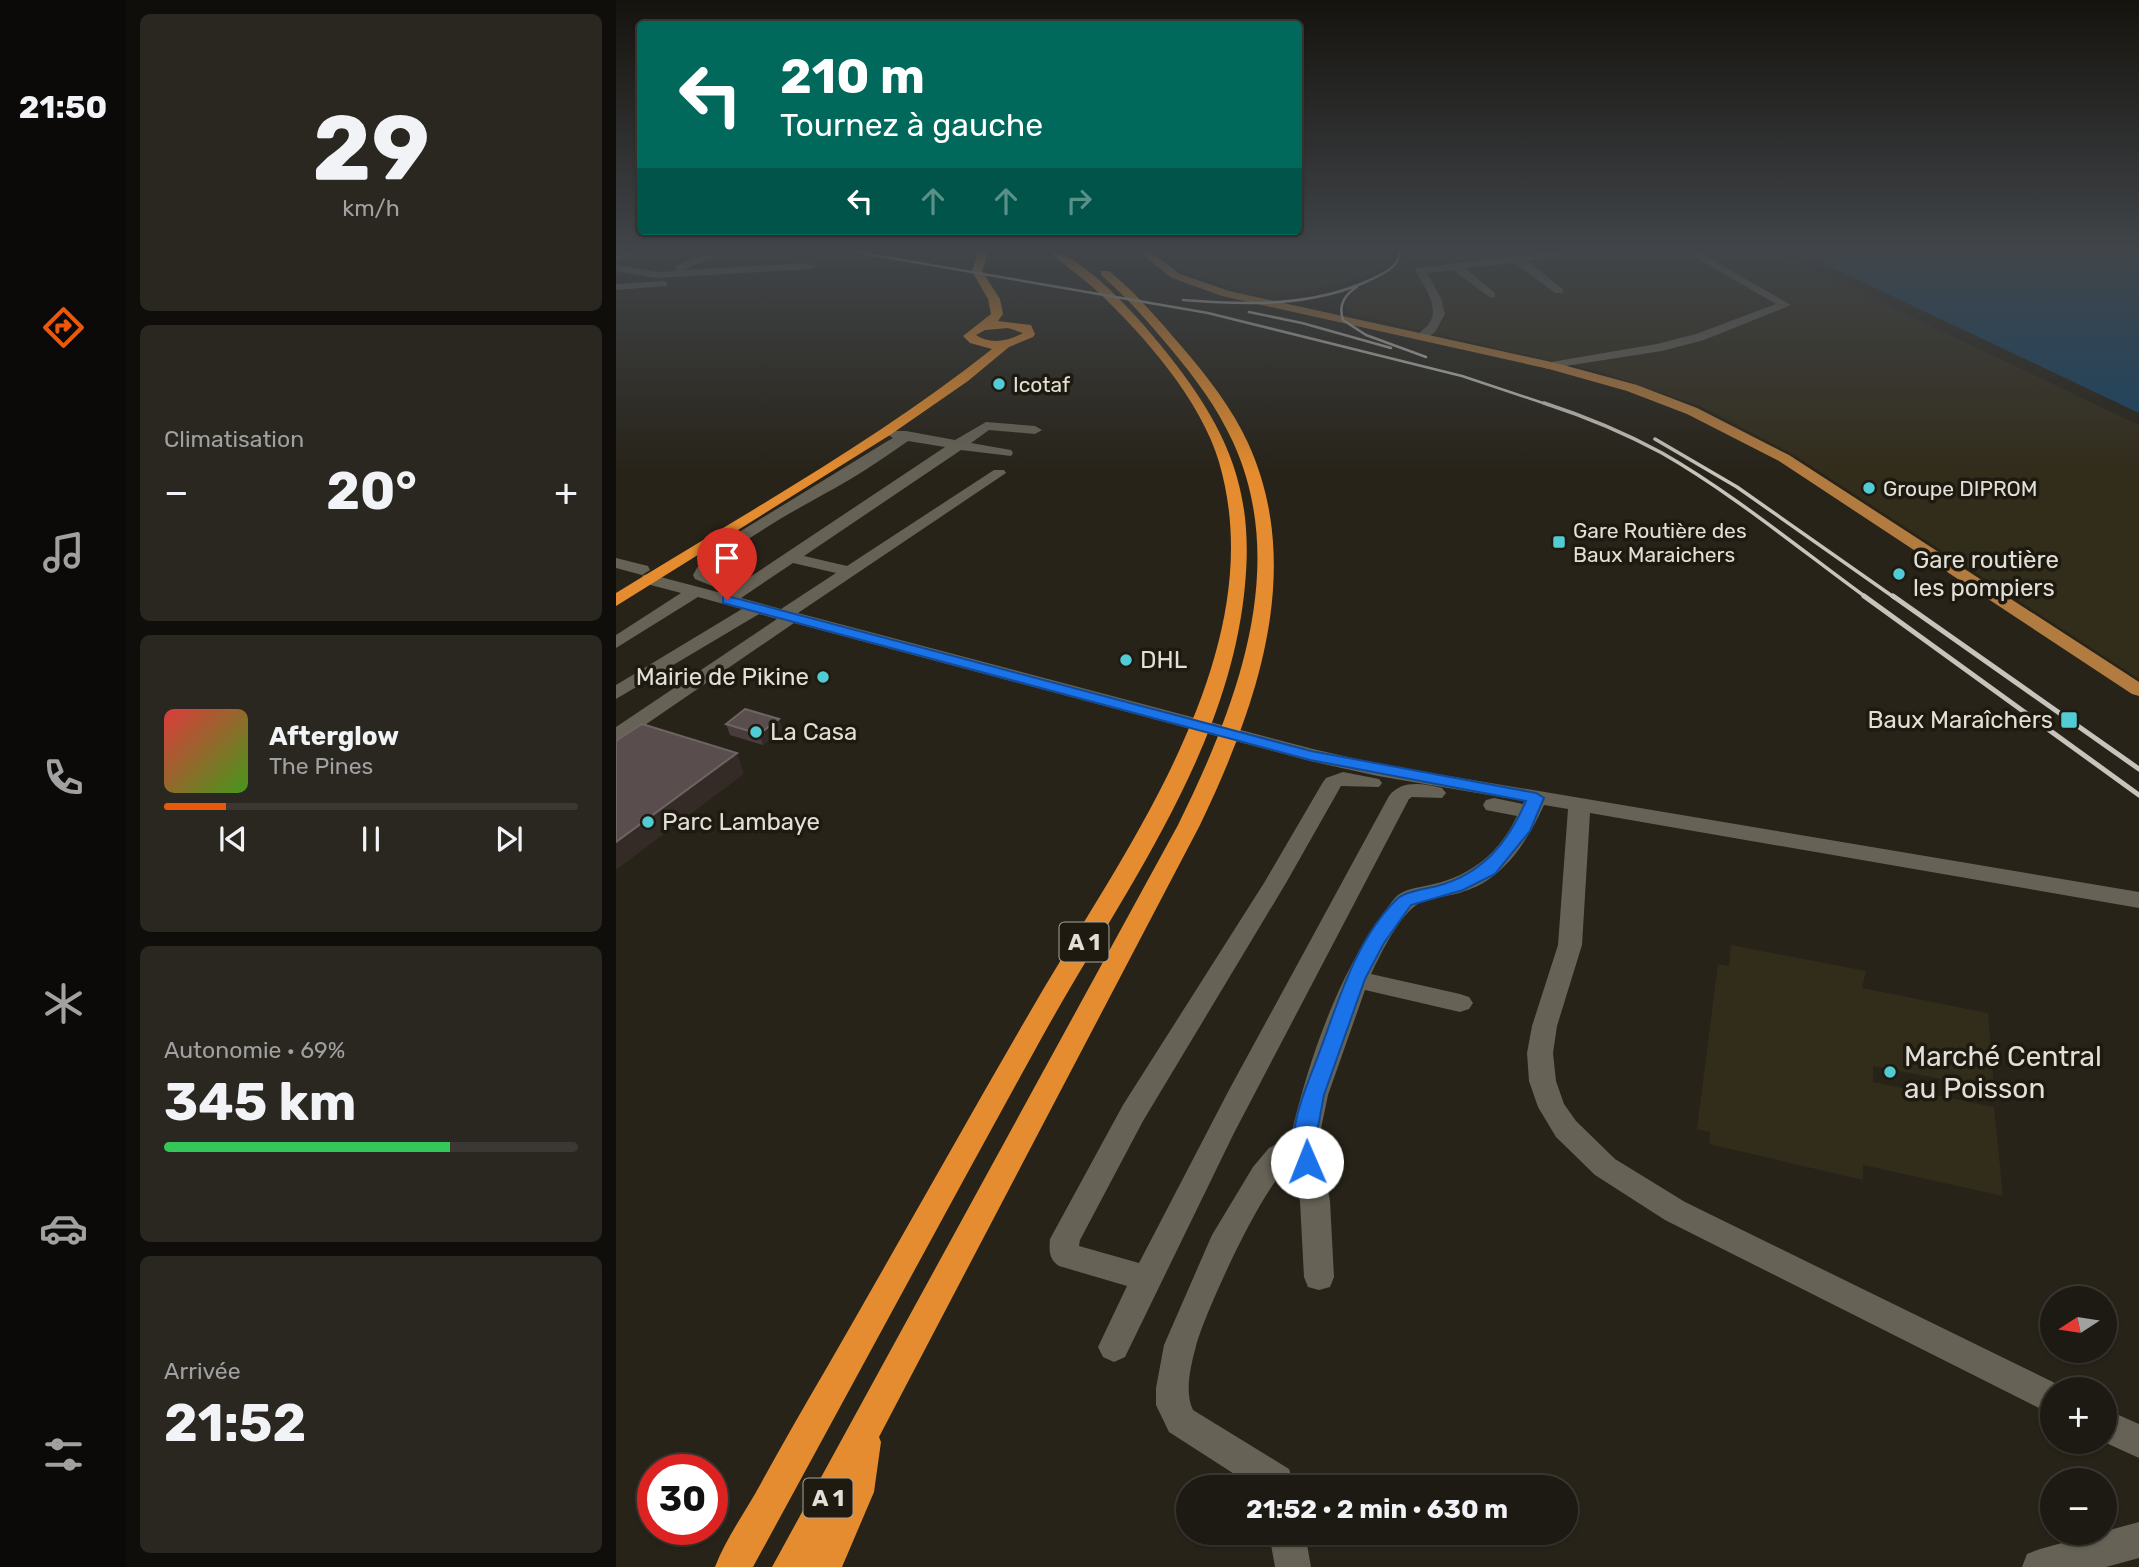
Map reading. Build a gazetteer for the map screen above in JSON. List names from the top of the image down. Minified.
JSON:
{"streets":{"highway":["A 1"]},"places":{"other":["Icotaf","Groupe DIPROM","Gare routière les pompiers","DHL","Mairie de Pikine","La Casa","Parc Lambaye","Marché Central au Poisson"],"transit":["Gare Routière des Baux Maraichers","Baux Maraîchers"]},"north":"left","page":{"tabs":"21:50","tile":[["29","km/h"],"Climatisation",["Autonomie · 69%","345 km"],["Arrivée","21:52"]],"turn":["210 m","Tournez à gauche"],"heat":["−","20°","+"],"song":["Afterglow","The Pines"],"map_buttons":["+","−"],"limit":"30","trip":"21:52 · 2 min · 630 m"}}
